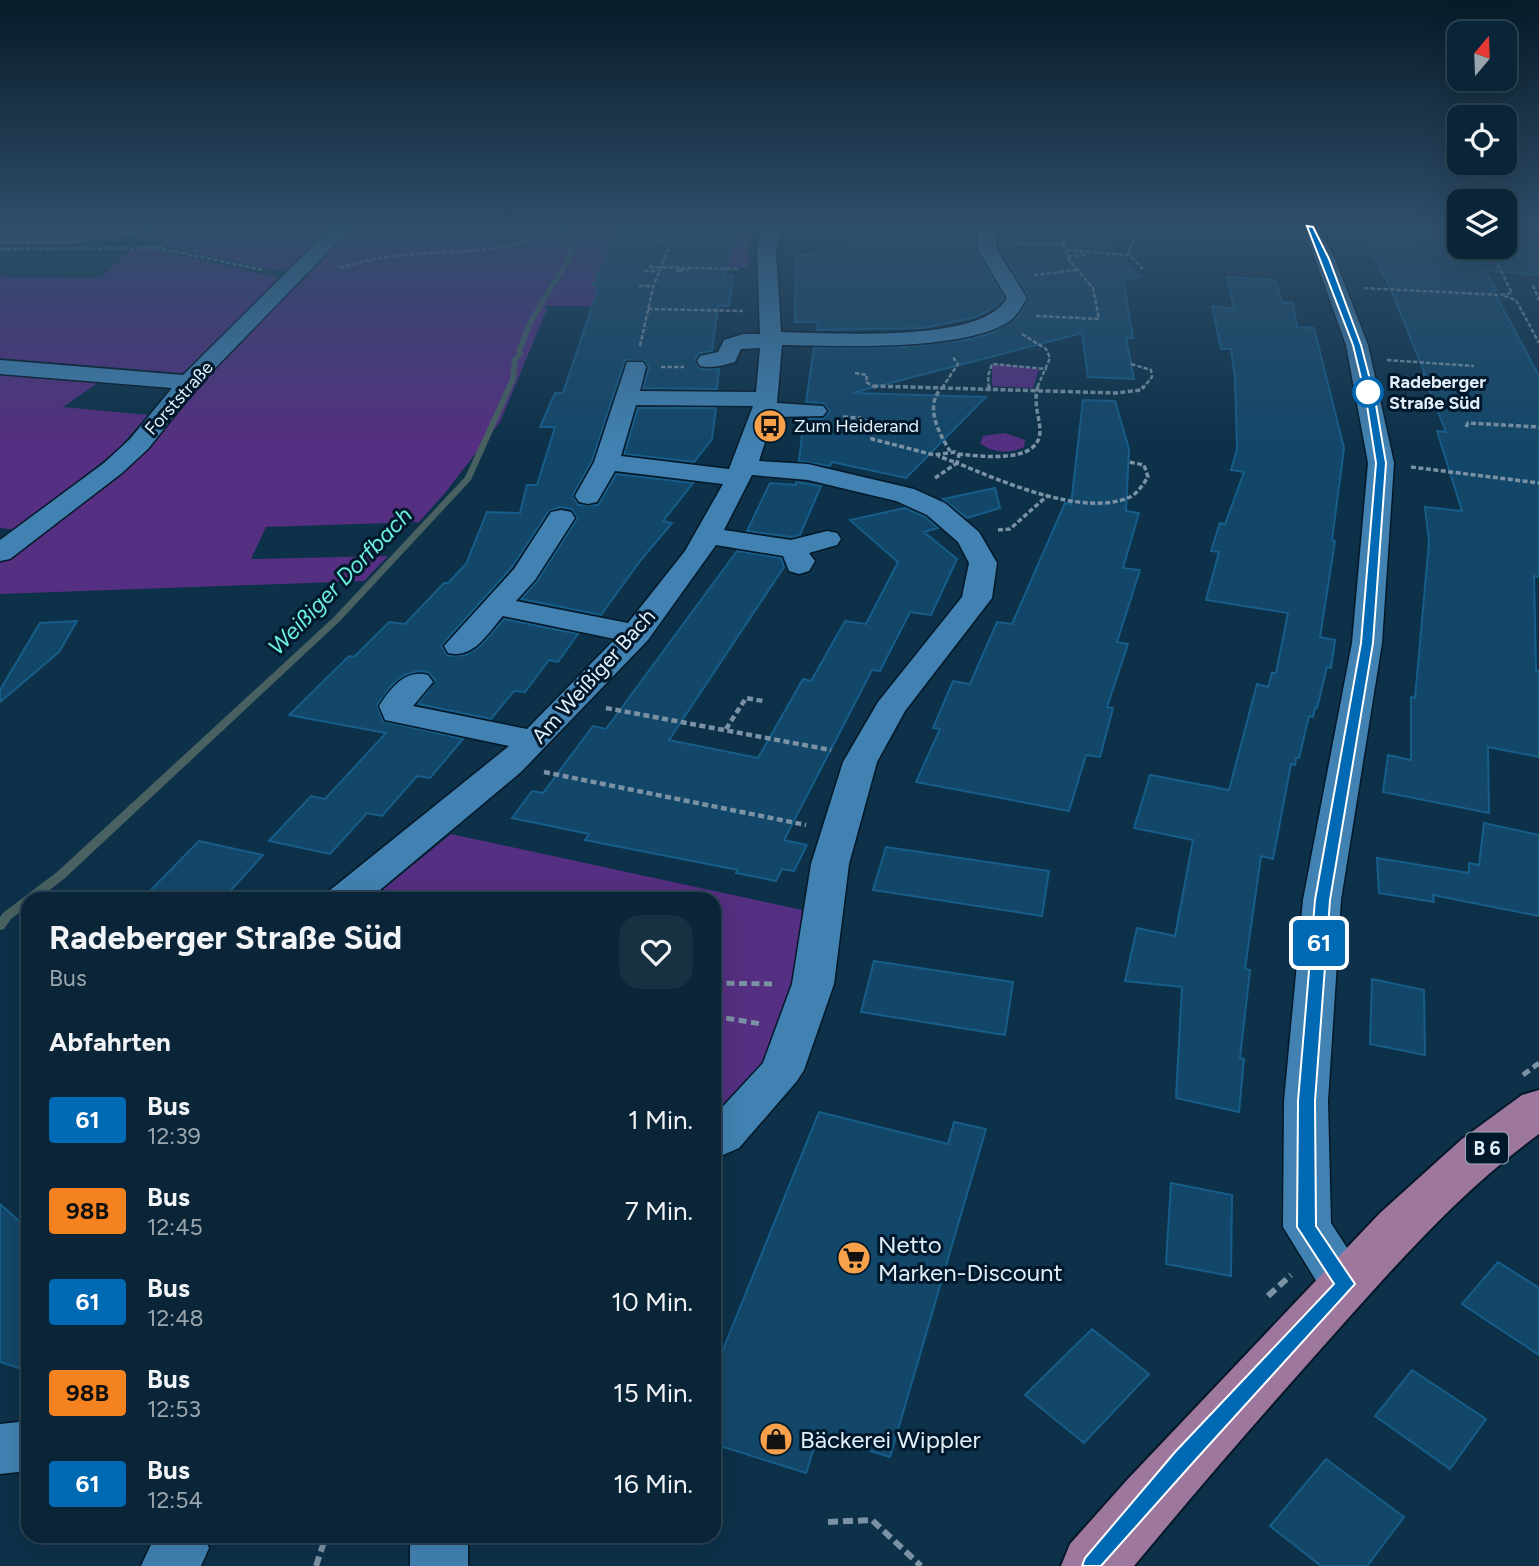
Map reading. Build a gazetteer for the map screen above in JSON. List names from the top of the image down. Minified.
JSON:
{"streets":{"main road":["B 6"],"street":["Forststraße","Am Weißiger Bach"]},"water":["Weißiger Dorfbach"],"places":{"other":["Radeberger Straße Süd"],"bus stop":["Zum Heiderand"],"supermarket":["Netto Marken-Discount"],"shop":["Bäckerei Wippler"]},"lines":["bus line 61"],"north":"top","page":{"on_map":"61","heading":[["Radeberger Straße Süd","Bus"],"Abfahrten"],"list":[{"mark":"61","name":"Bus","note":"12:39","value":"1 Min."},{"mark":"98B","name":"Bus","note":"12:45","value":"7 Min."},{"mark":"61","name":"Bus","note":"12:48","value":"10 Min."},{"mark":"98B","name":"Bus","note":"12:53","value":"15 Min."},{"mark":"61","name":"Bus","note":"12:54","value":"16 Min."}]}}
